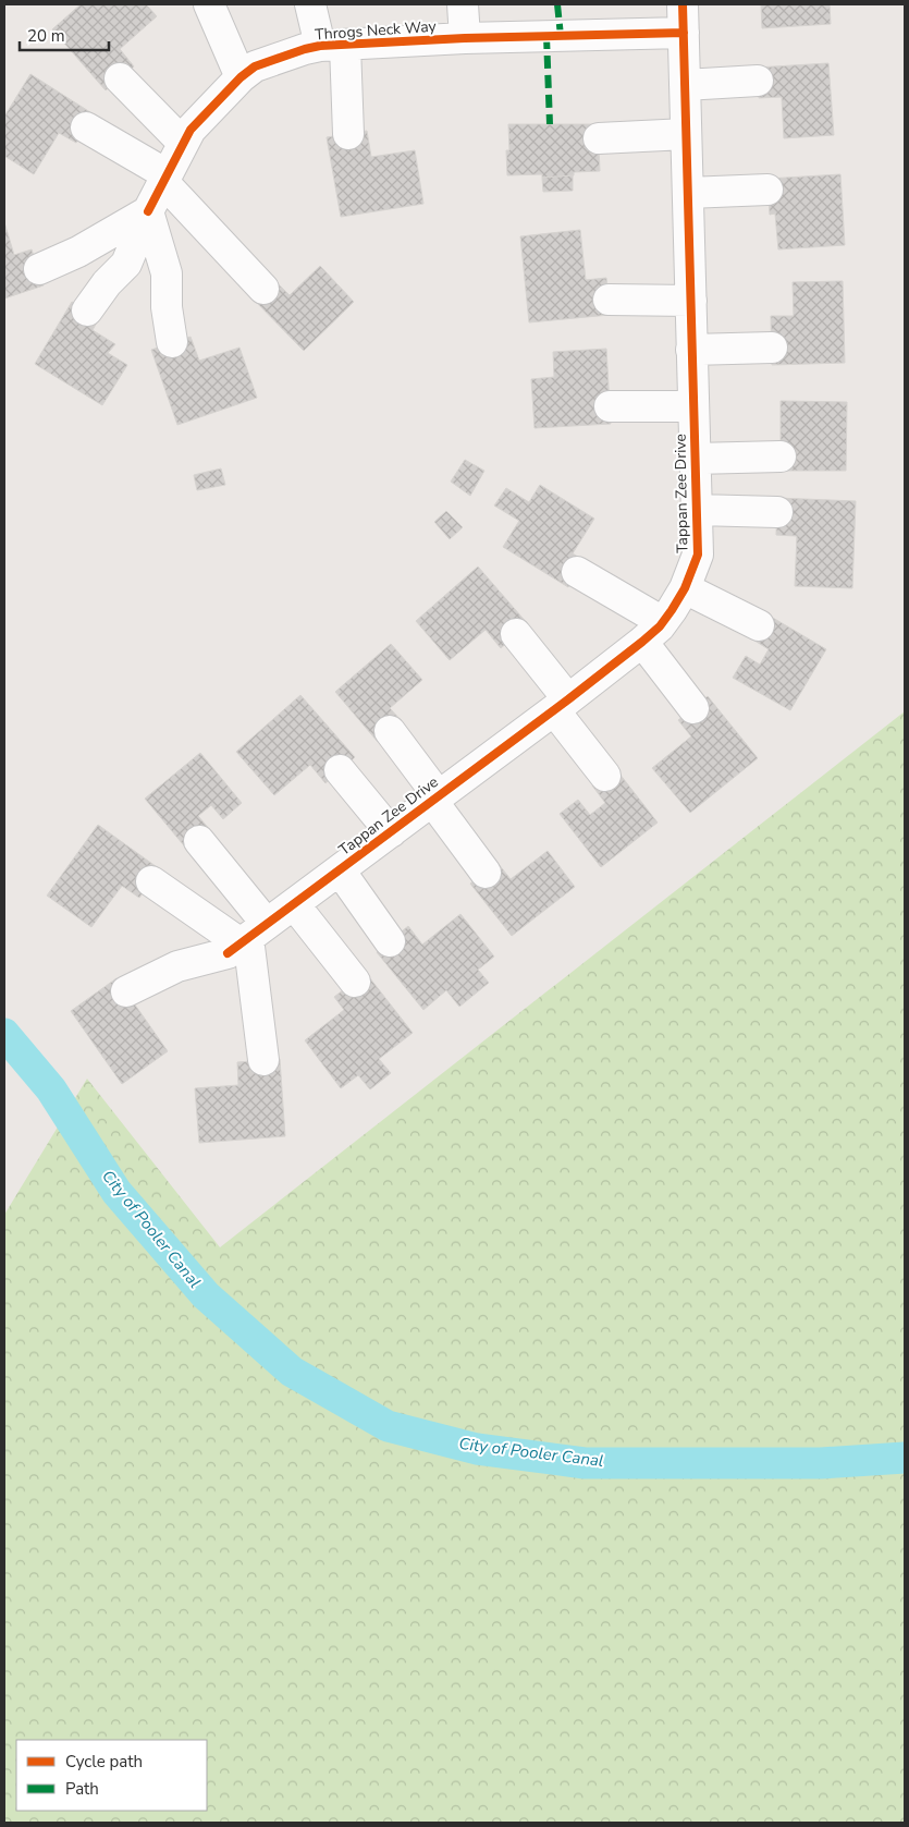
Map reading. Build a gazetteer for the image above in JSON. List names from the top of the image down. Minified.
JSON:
{"streets":{"street":["Throgs Neck Way","Tappan Zee Drive"]},"crossings":[["Throgs Neck Way","Tappan Zee Drive"]],"water":["City of Pooler Canal"],"legend":["Cycle path","Path"],"scale_bar":"20 m"}
